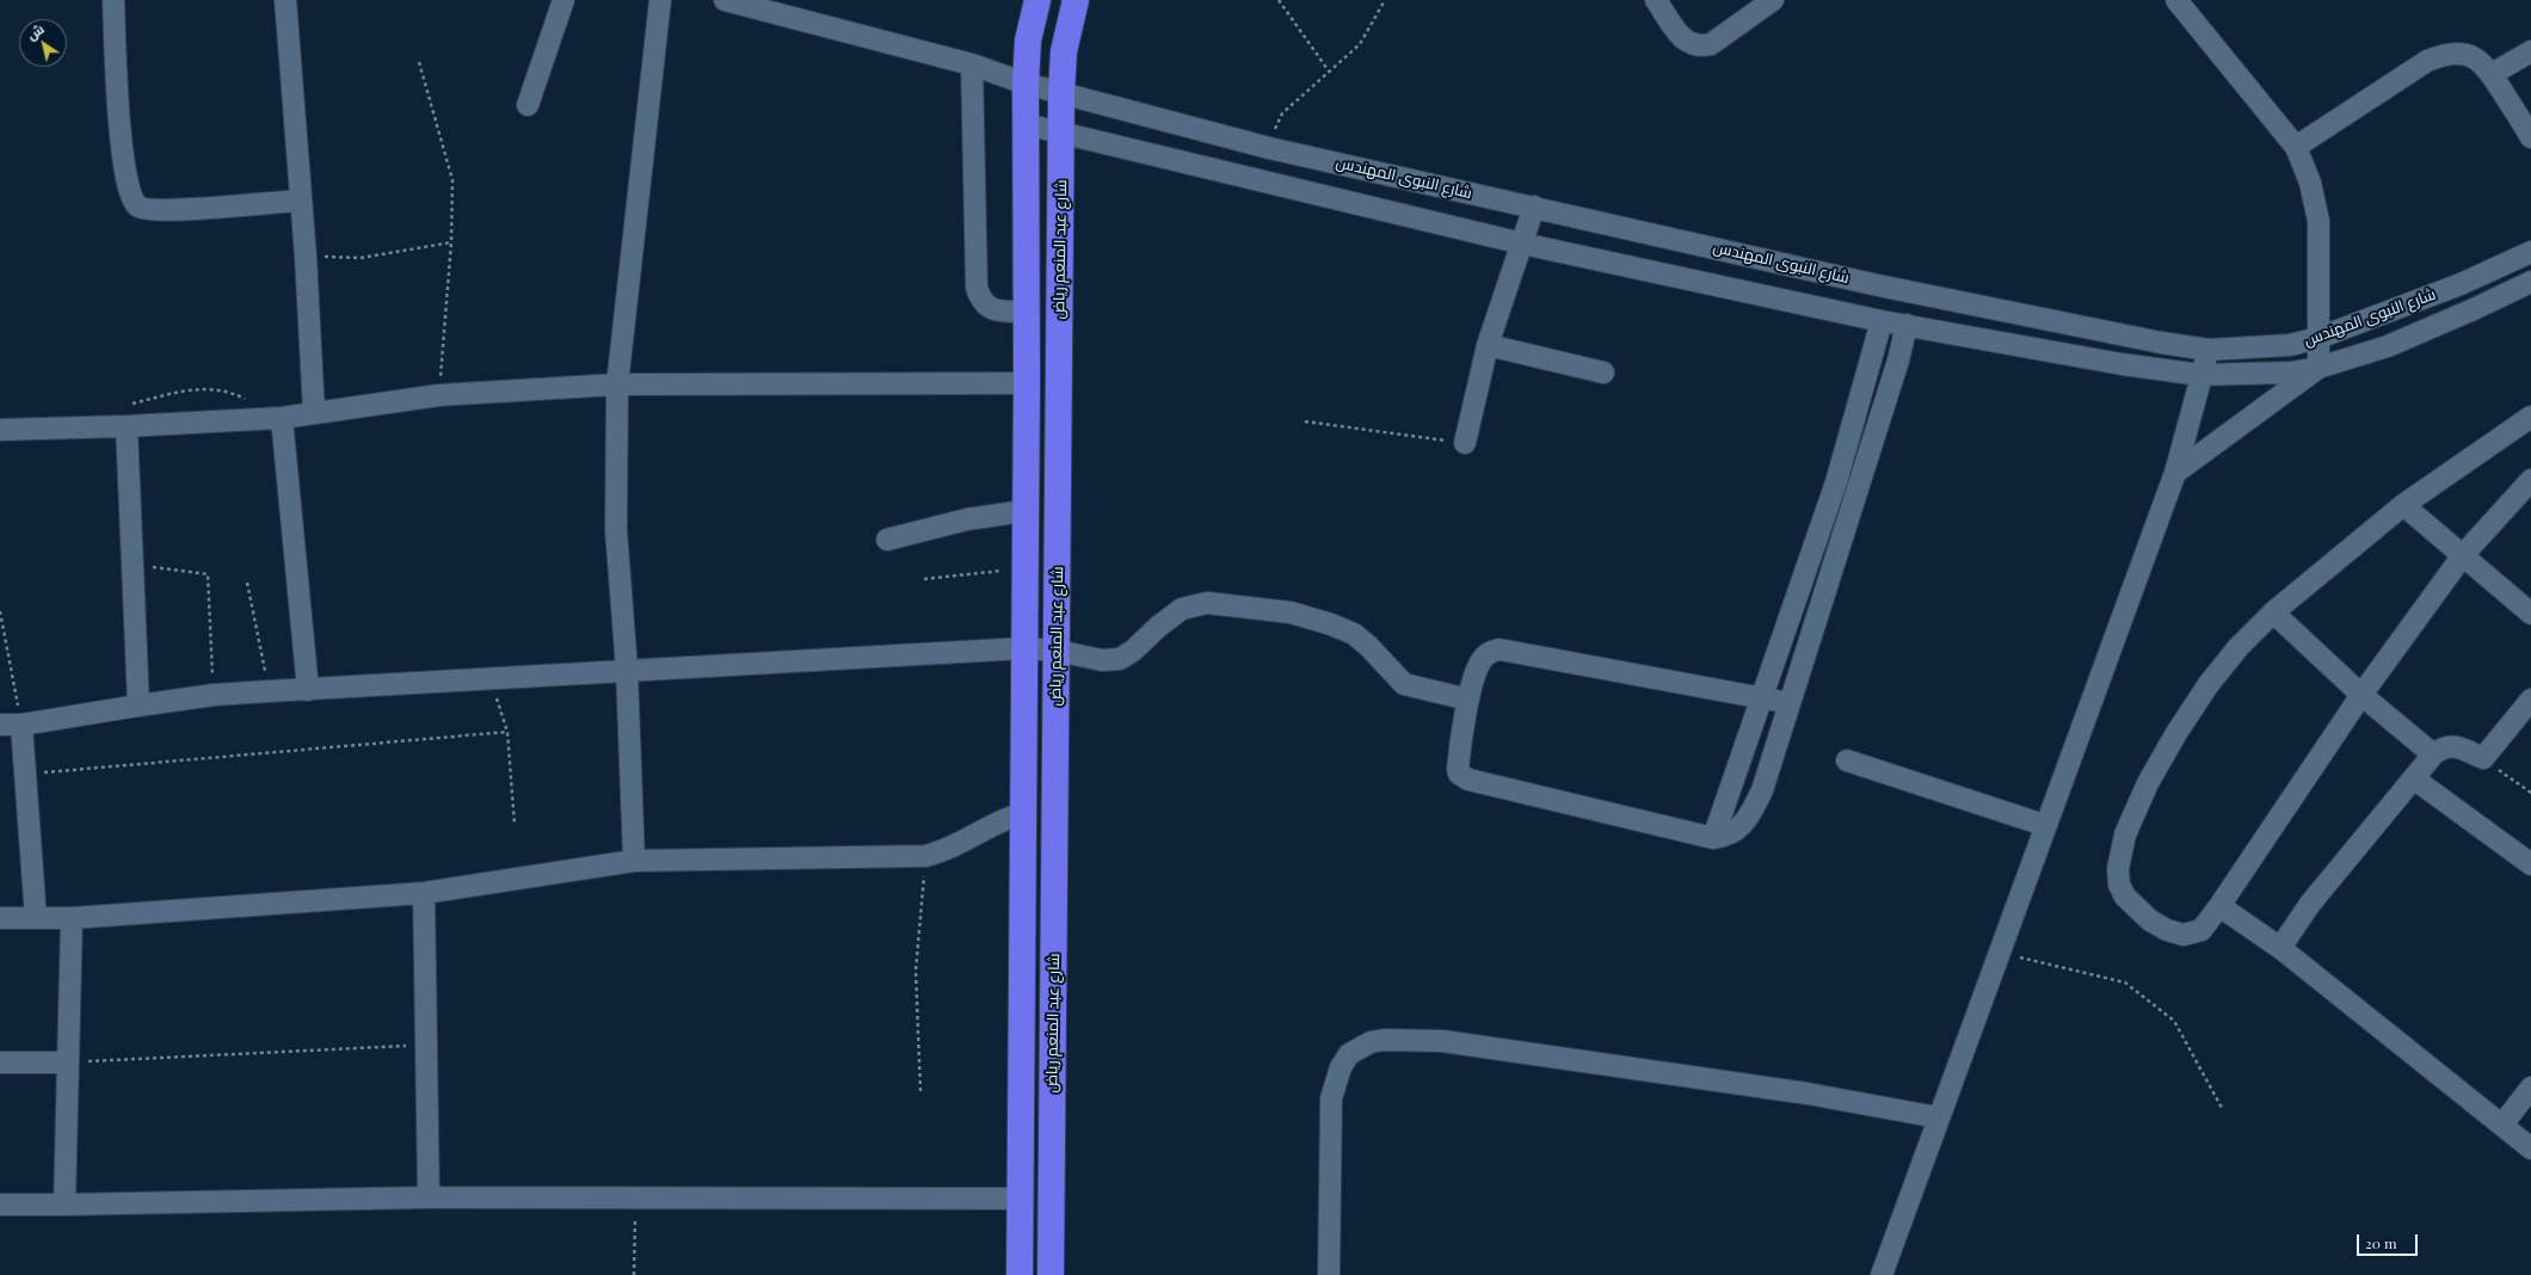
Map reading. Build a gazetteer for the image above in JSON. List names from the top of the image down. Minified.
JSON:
{"streets":{"highway":["شارع عبد المنعم رياض"],"street":["شارع النبوى المهندس"]},"crossings":[["شارع النبوى المهندس","شارع عبد المنعم رياض"]],"scale_bar":"20 m","north":"top left"}
